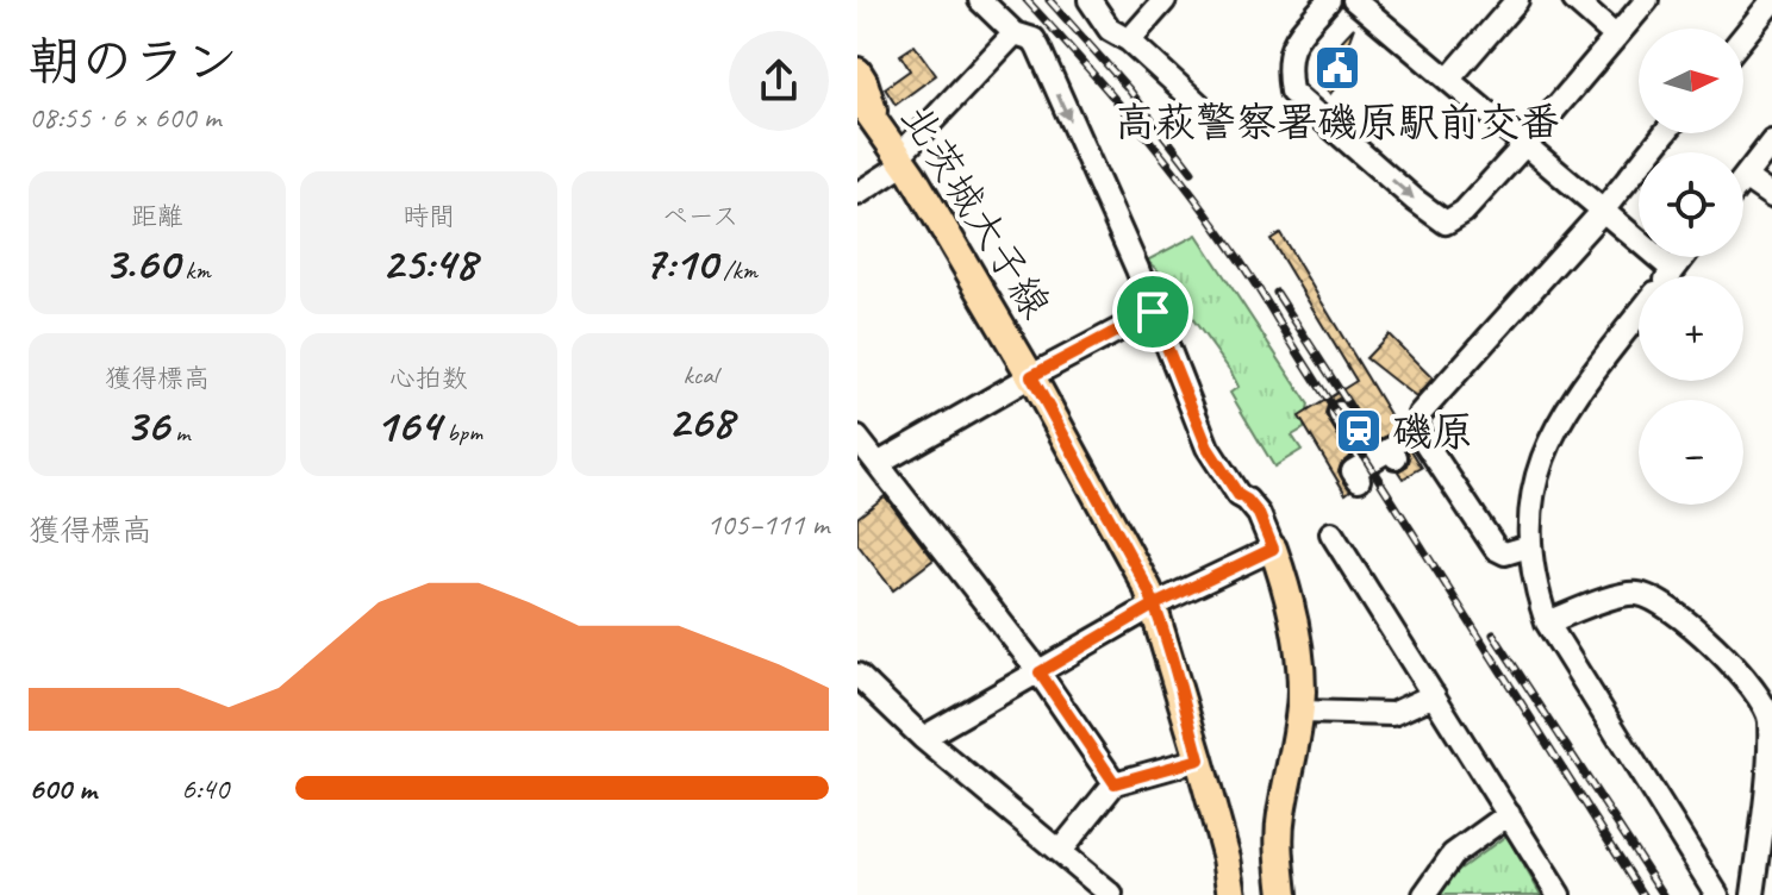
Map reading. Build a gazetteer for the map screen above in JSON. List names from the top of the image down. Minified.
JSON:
{"streets":{"main road":["北茨城大子線"]},"places":{"public building":["高萩警察署磯原駅前交番"],"station":["磯原"]},"north":"right","page":{"heading":["朝のラン","08:55 · 6 × 600 m"],"map_buttons":["+","−"],"stats":[["距離","3.60 km"],["時間","25:48"],["ペース","7:10 /km"],["獲得標高","36 m"],["心拍数","164 bpm"],["kcal","268"]],"chart":["獲得標高","105–111 m"],"list":[{"name":"600 m","note":"6:40"}]}}
